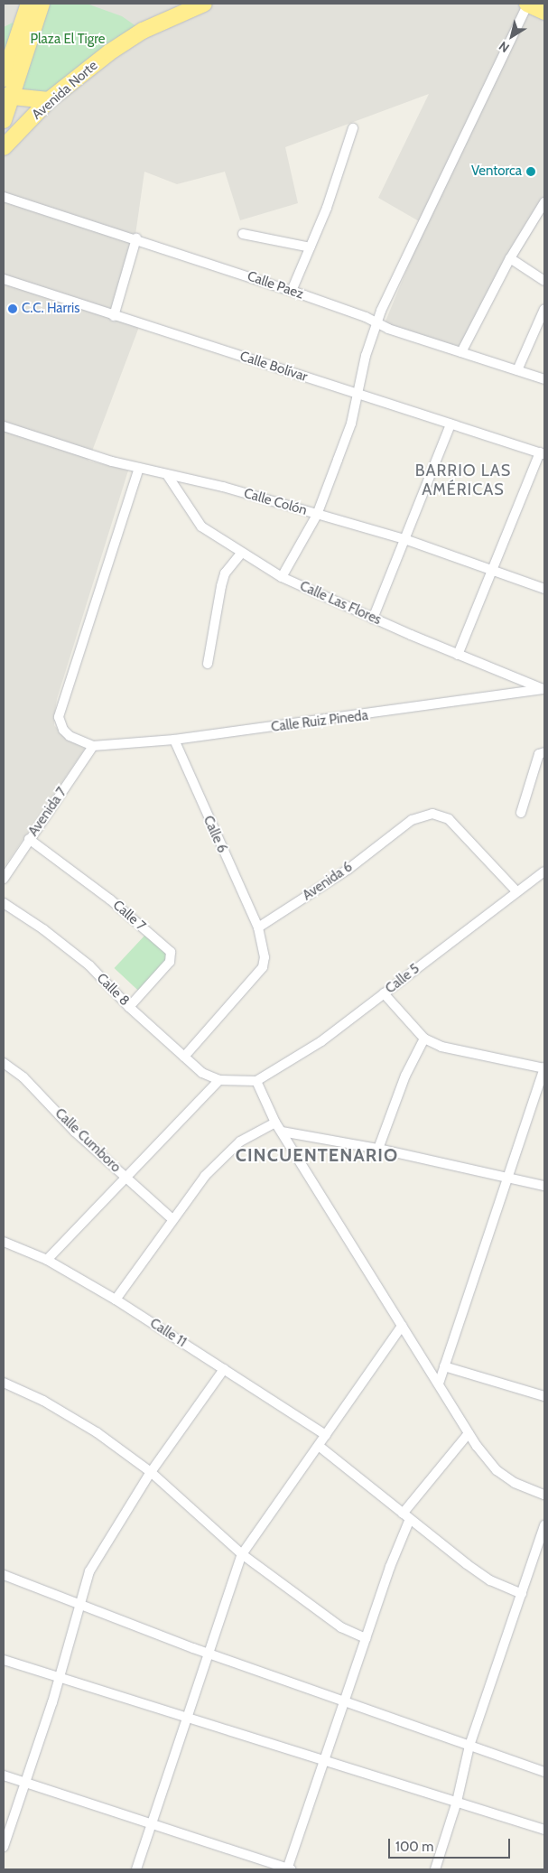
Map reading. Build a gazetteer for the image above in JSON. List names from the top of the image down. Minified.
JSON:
{"streets":{"highway":["Avenida Norte"],"street":["Calle Paez","Calle Bolívar","Calle Colón","Calle Las Flores","Calle Ruiz Pineda","Avenida 7","Calle 6","Avenida 6","Calle 7","Calle 5","Calle 8","Calle Cumboro","Calle 11"]},"crossings":[["Calle Colón","Calle Las Flores"],["Calle Las Flores","Calle Ruiz Pineda"],["Calle Ruiz Pineda","Avenida 7"],["Calle Ruiz Pineda","Calle 6"],["Avenida 7","Calle 7"],["Calle 6","Avenida 6"],["Avenida 6","Calle 5"],["Calle 7","Calle 8"]],"districts":["BARRIO LAS AMÉRICAS","CINCUENTENARIO"],"parks":["Plaza El Tigre"],"places":["Ventorca","C.C. Harris"],"scale_bar":"100 m","north":"bottom left"}
